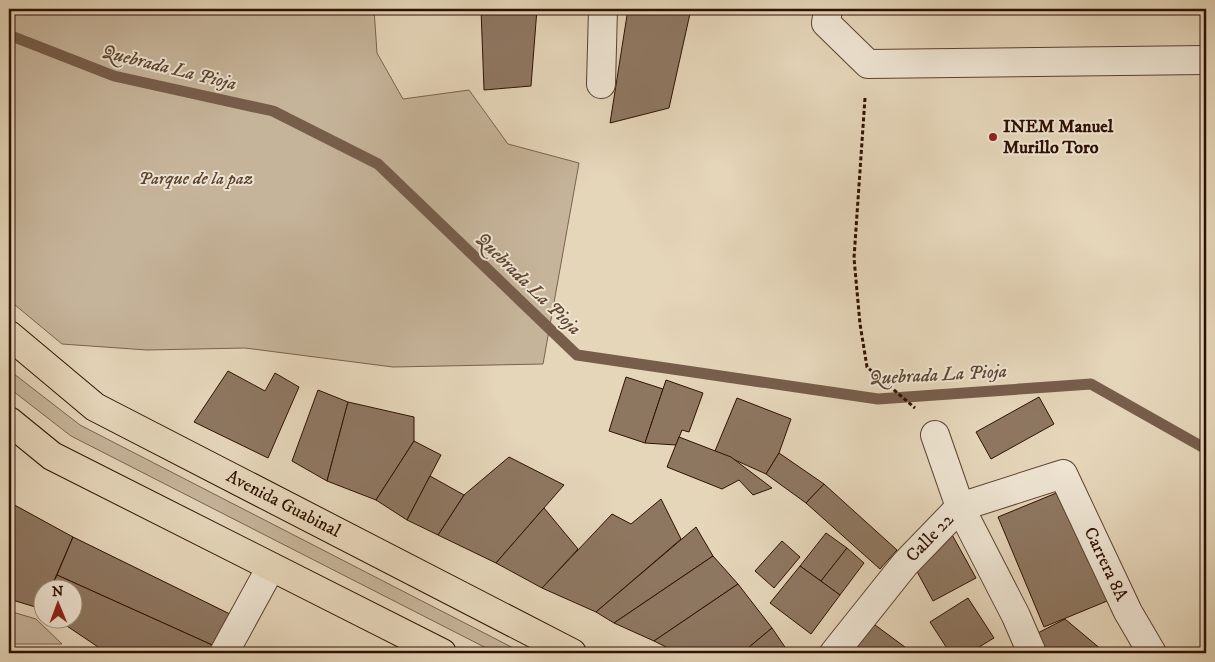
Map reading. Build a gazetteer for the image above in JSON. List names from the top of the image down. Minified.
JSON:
{"streets":{"main road":["Avenida Guabinal"],"street":["Calle 22","Carrera 8A"]},"crossings":[["Calle 22","Carrera 8A"]],"water":["Quebrada La Pioja"],"parks":["Parque de la paz"],"places":["INEM Manuel Murillo Toro"],"north":"top"}
